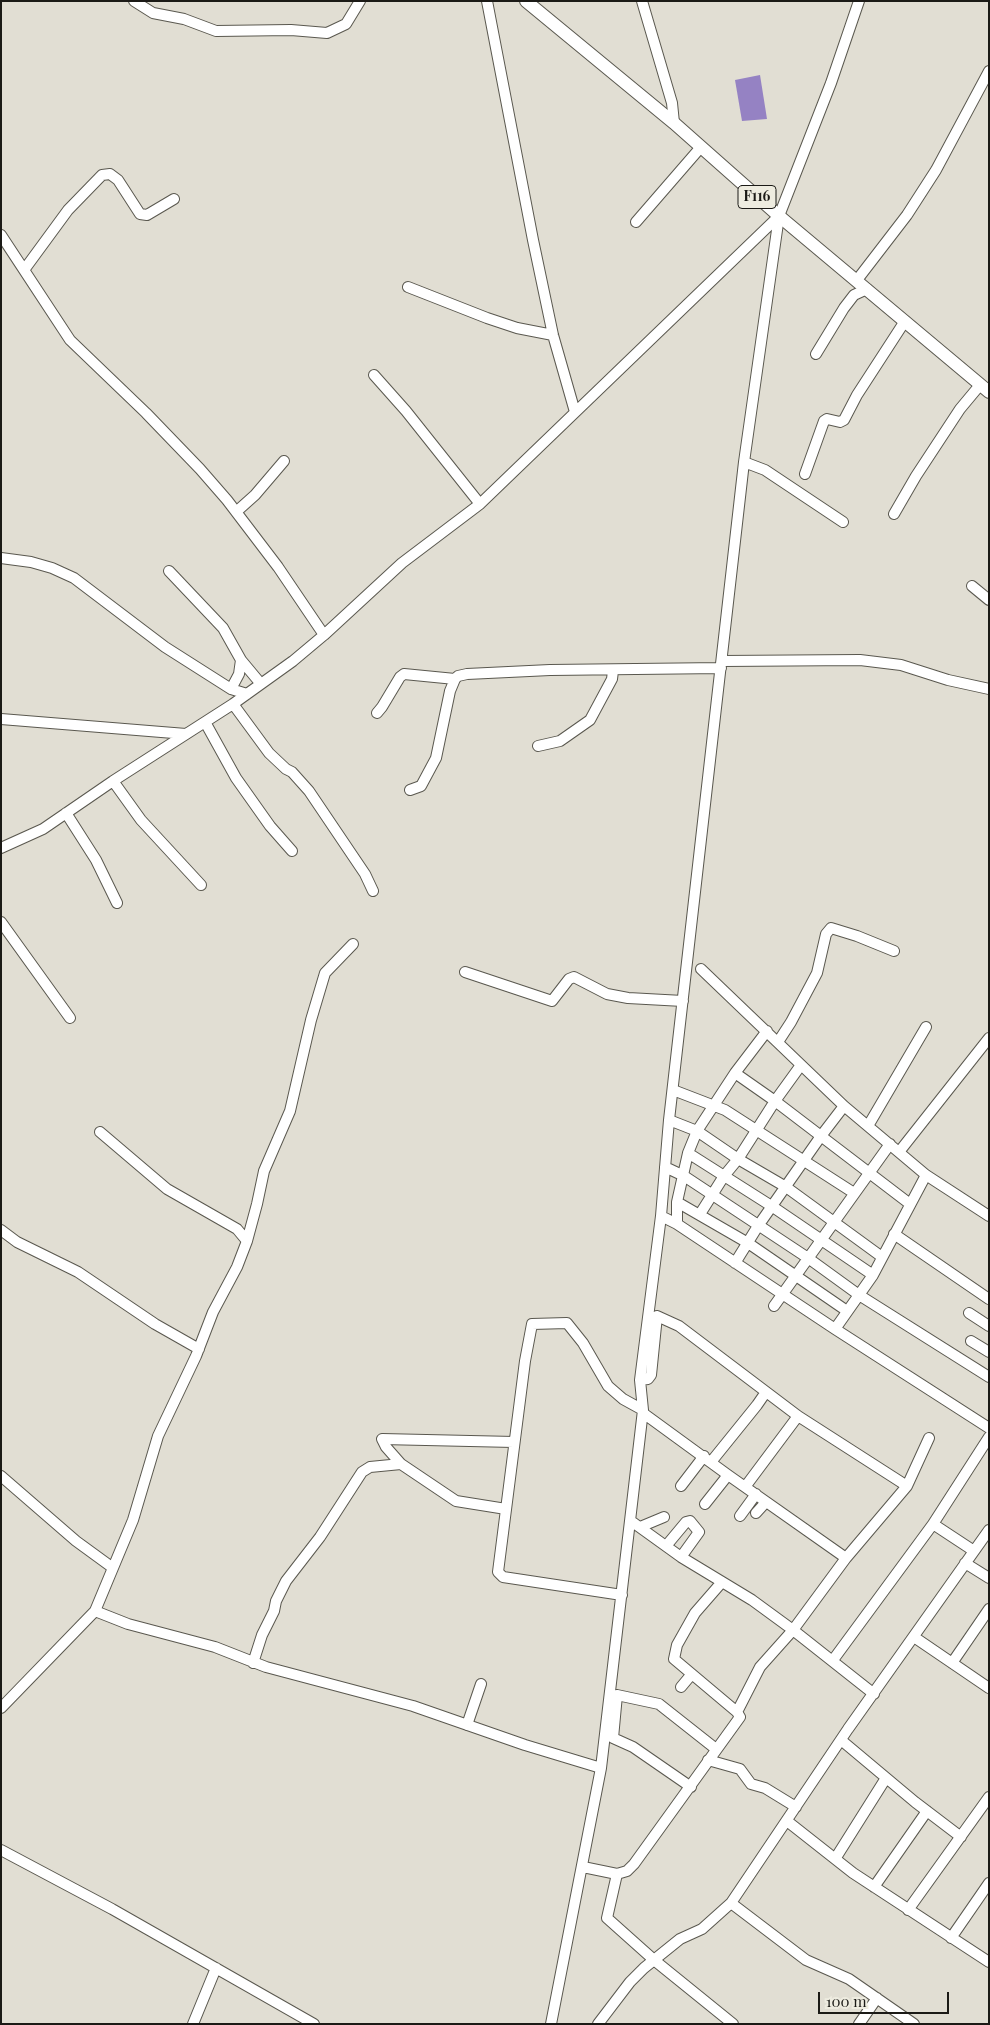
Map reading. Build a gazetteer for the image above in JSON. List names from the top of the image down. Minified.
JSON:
{"streets":{"main road":["F116"]},"scale_bar":"100 m"}
